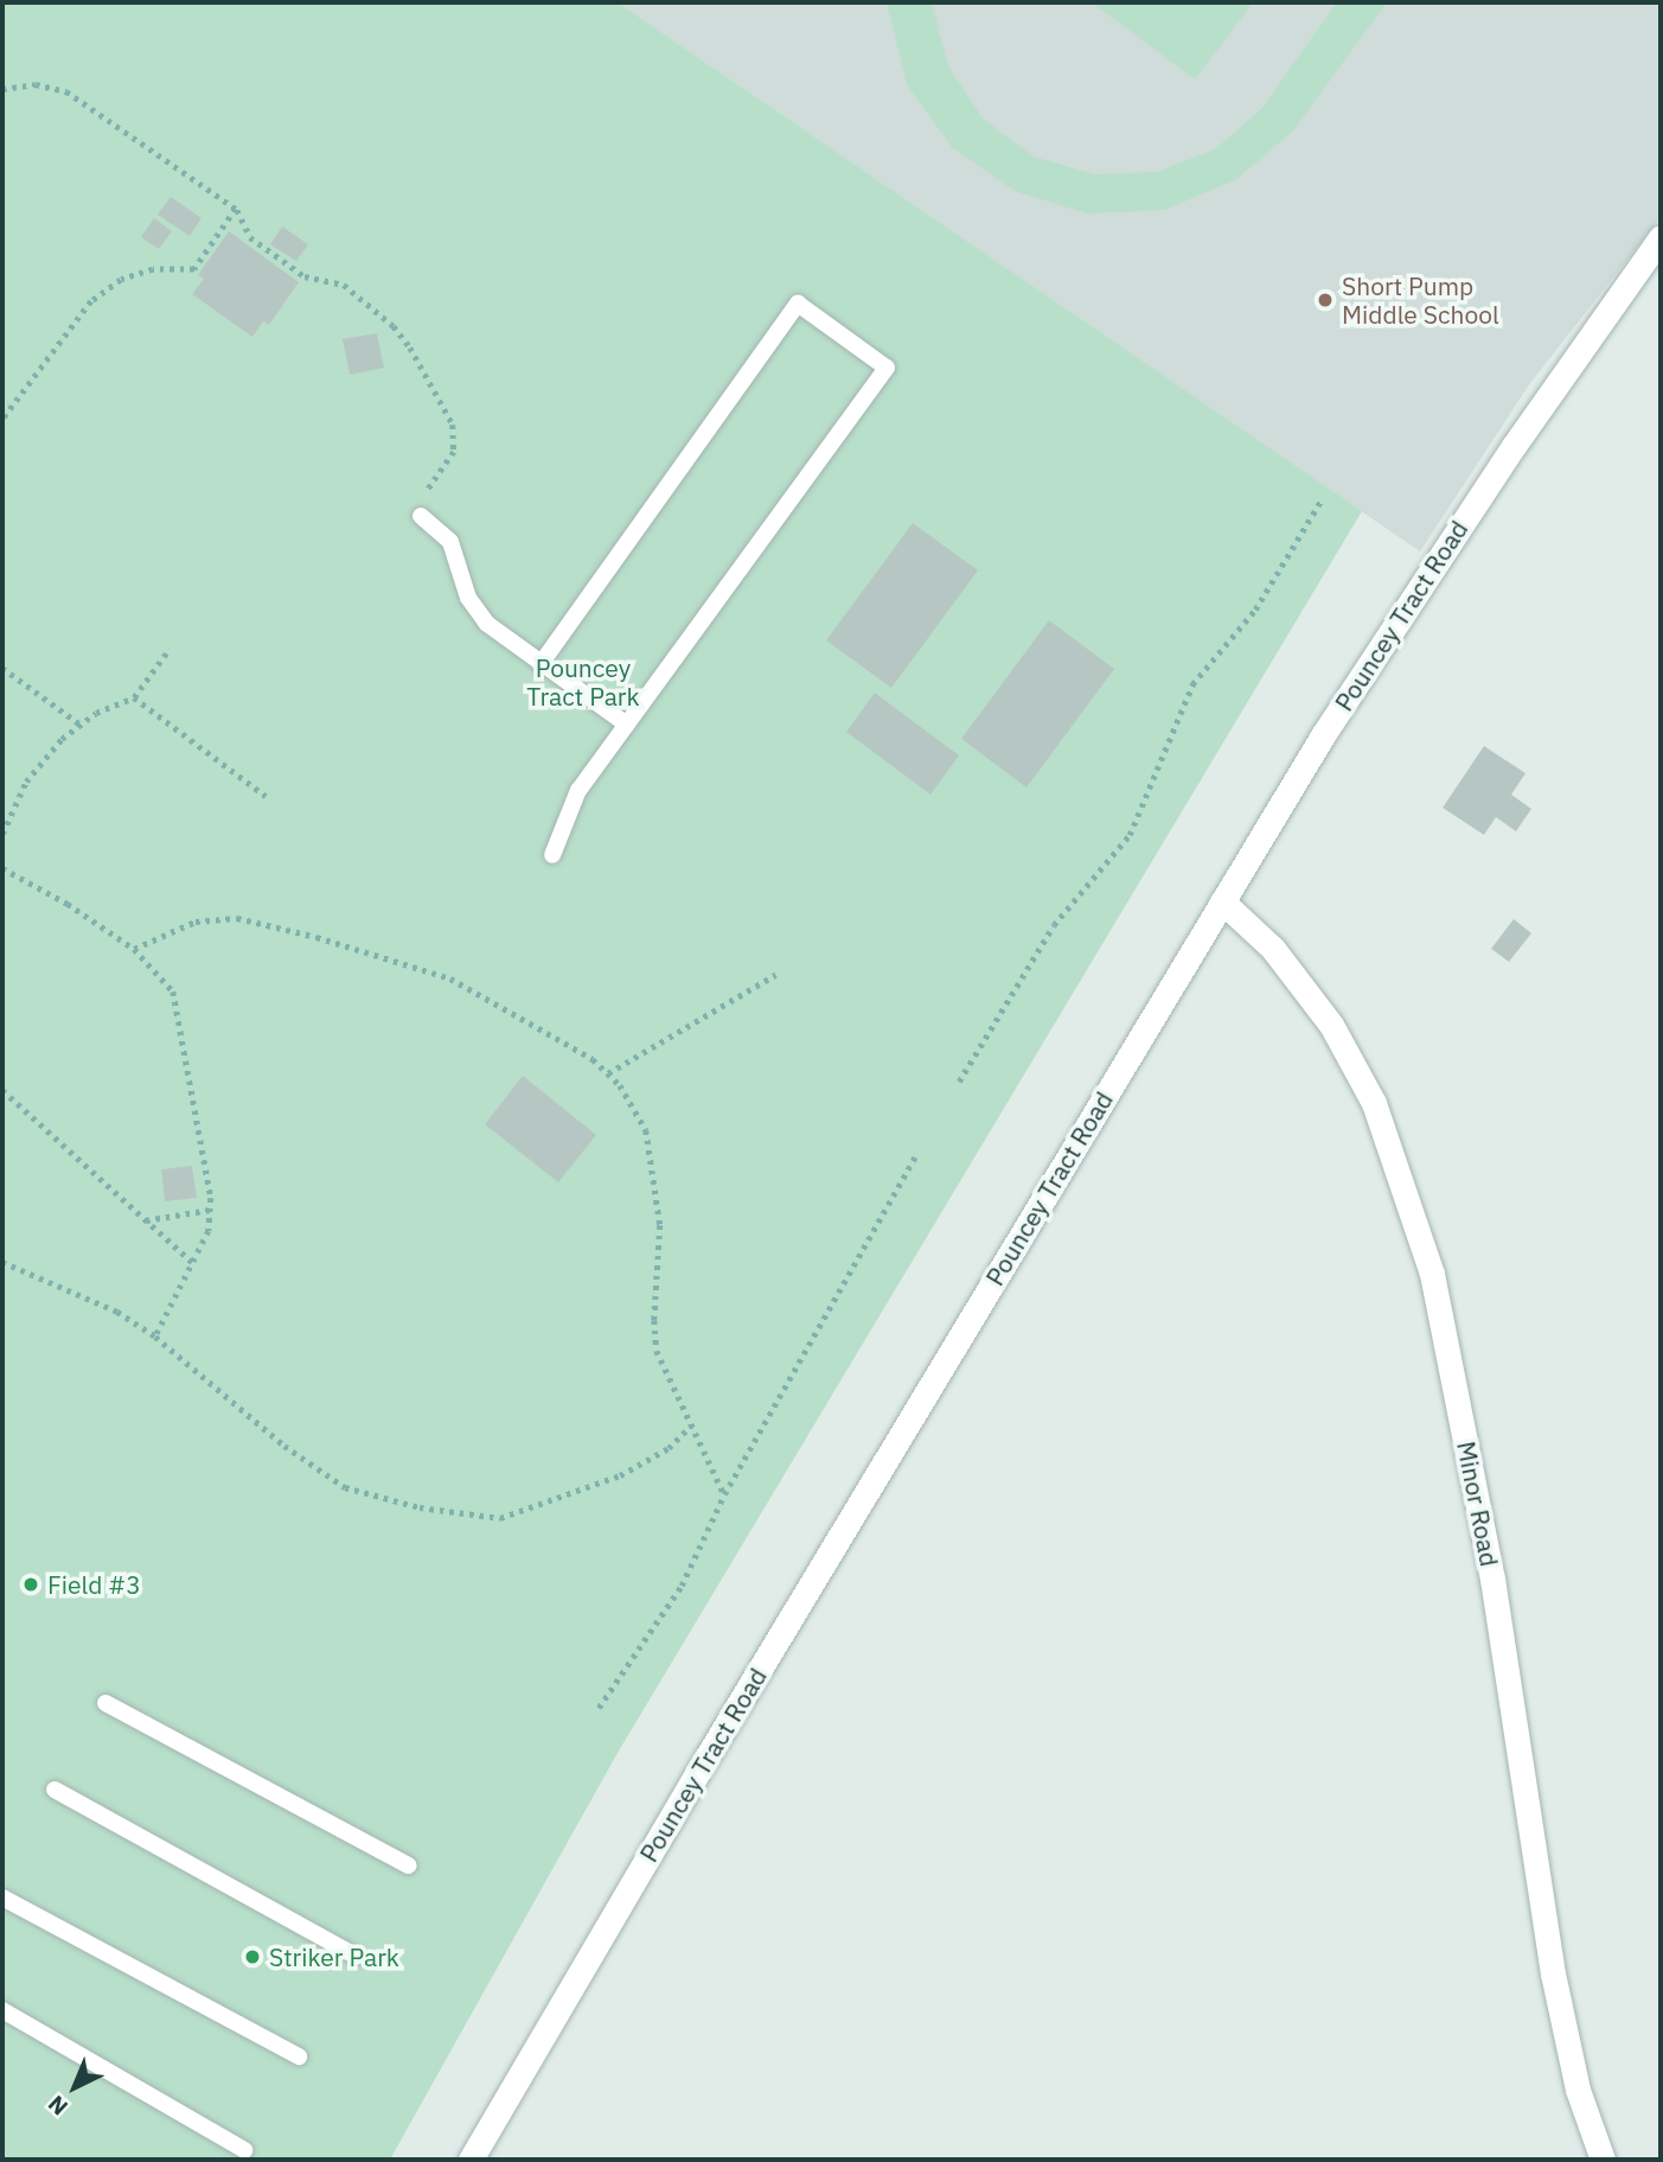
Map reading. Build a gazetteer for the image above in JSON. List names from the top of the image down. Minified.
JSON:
{"streets":{"main road":["Pouncey Tract Road","Minor Road"]},"crossings":[["Pouncey Tract Road","Minor Road"]],"parks":["Pouncey Tract Park"],"places":["Short Pump Middle School","Field #3","Striker Park"],"north":"bottom left"}
